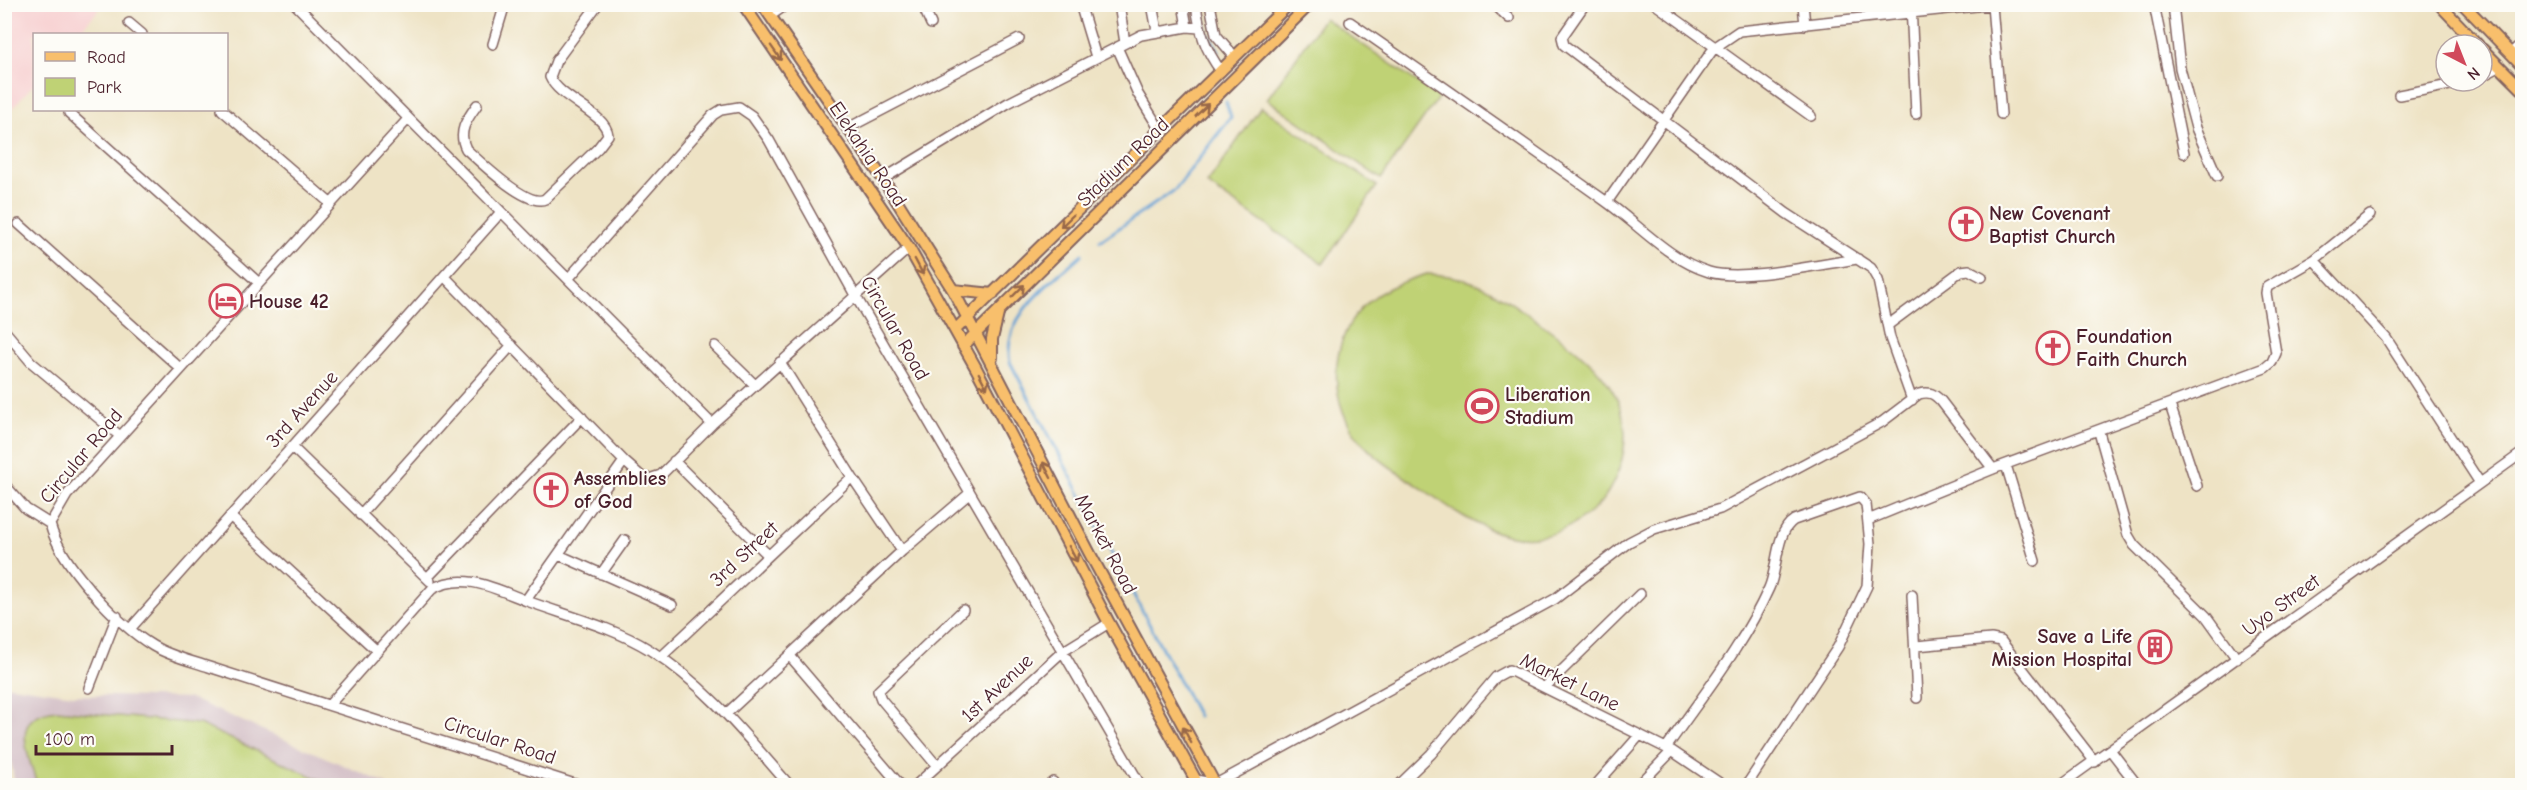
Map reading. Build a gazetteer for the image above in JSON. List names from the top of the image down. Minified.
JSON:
{"streets":{"main road":["Elekahia Road","Stadium Road","Market Road"],"street":["Circular Road","3rd Avenue","3rd Street","Uyo Street","Market Lane","1st Avenue"]},"crossings":[["Elekahia Road","Stadium Road"],["Elekahia Road","Market Road"],["Stadium Road","Market Road"],["Circular Road","3rd Avenue"],["Circular Road","1st Avenue"],["Market Road","1st Avenue"]],"places":{"church":["New Covenant Baptist Church","Foundation Faith Church","Assemblies of God"],"hotel":["House 42"],"sports":["Liberation Stadium"],"building":["Save a Life Mission Hospital"]},"legend":["Road","Park"],"scale_bar":"100 m","north":"bottom right"}
